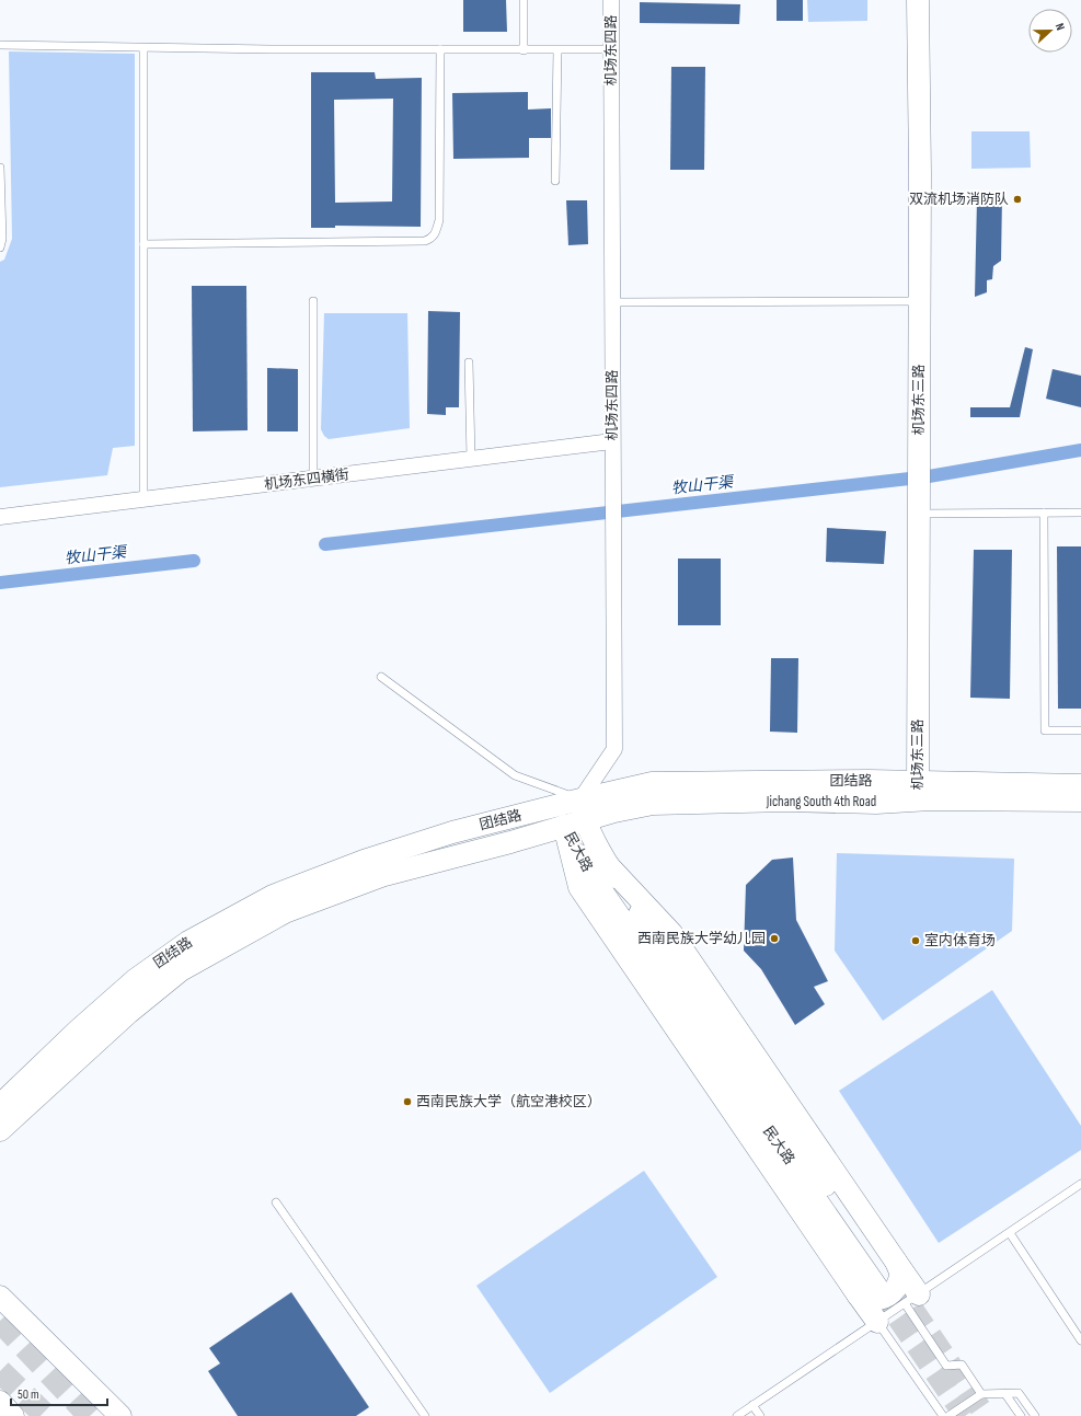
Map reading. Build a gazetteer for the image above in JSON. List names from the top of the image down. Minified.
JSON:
{"streets":{"main road":["机场东三路","团结路","民大路"],"street":["机场东四路","机场东四横街"]},"crossings":[["机场东四路","机场东四横街"],["机场东四路","团结路"],["机场东四路","民大路"],["机场东三路","团结路"],["团结路","民大路"]],"water":["牧山干渠"],"places":["双流机场消防队","西南民族大学幼儿园","室内体育场","西南民族大学（航空港校区）"],"scale_bar":"50 m","north":"right"}
